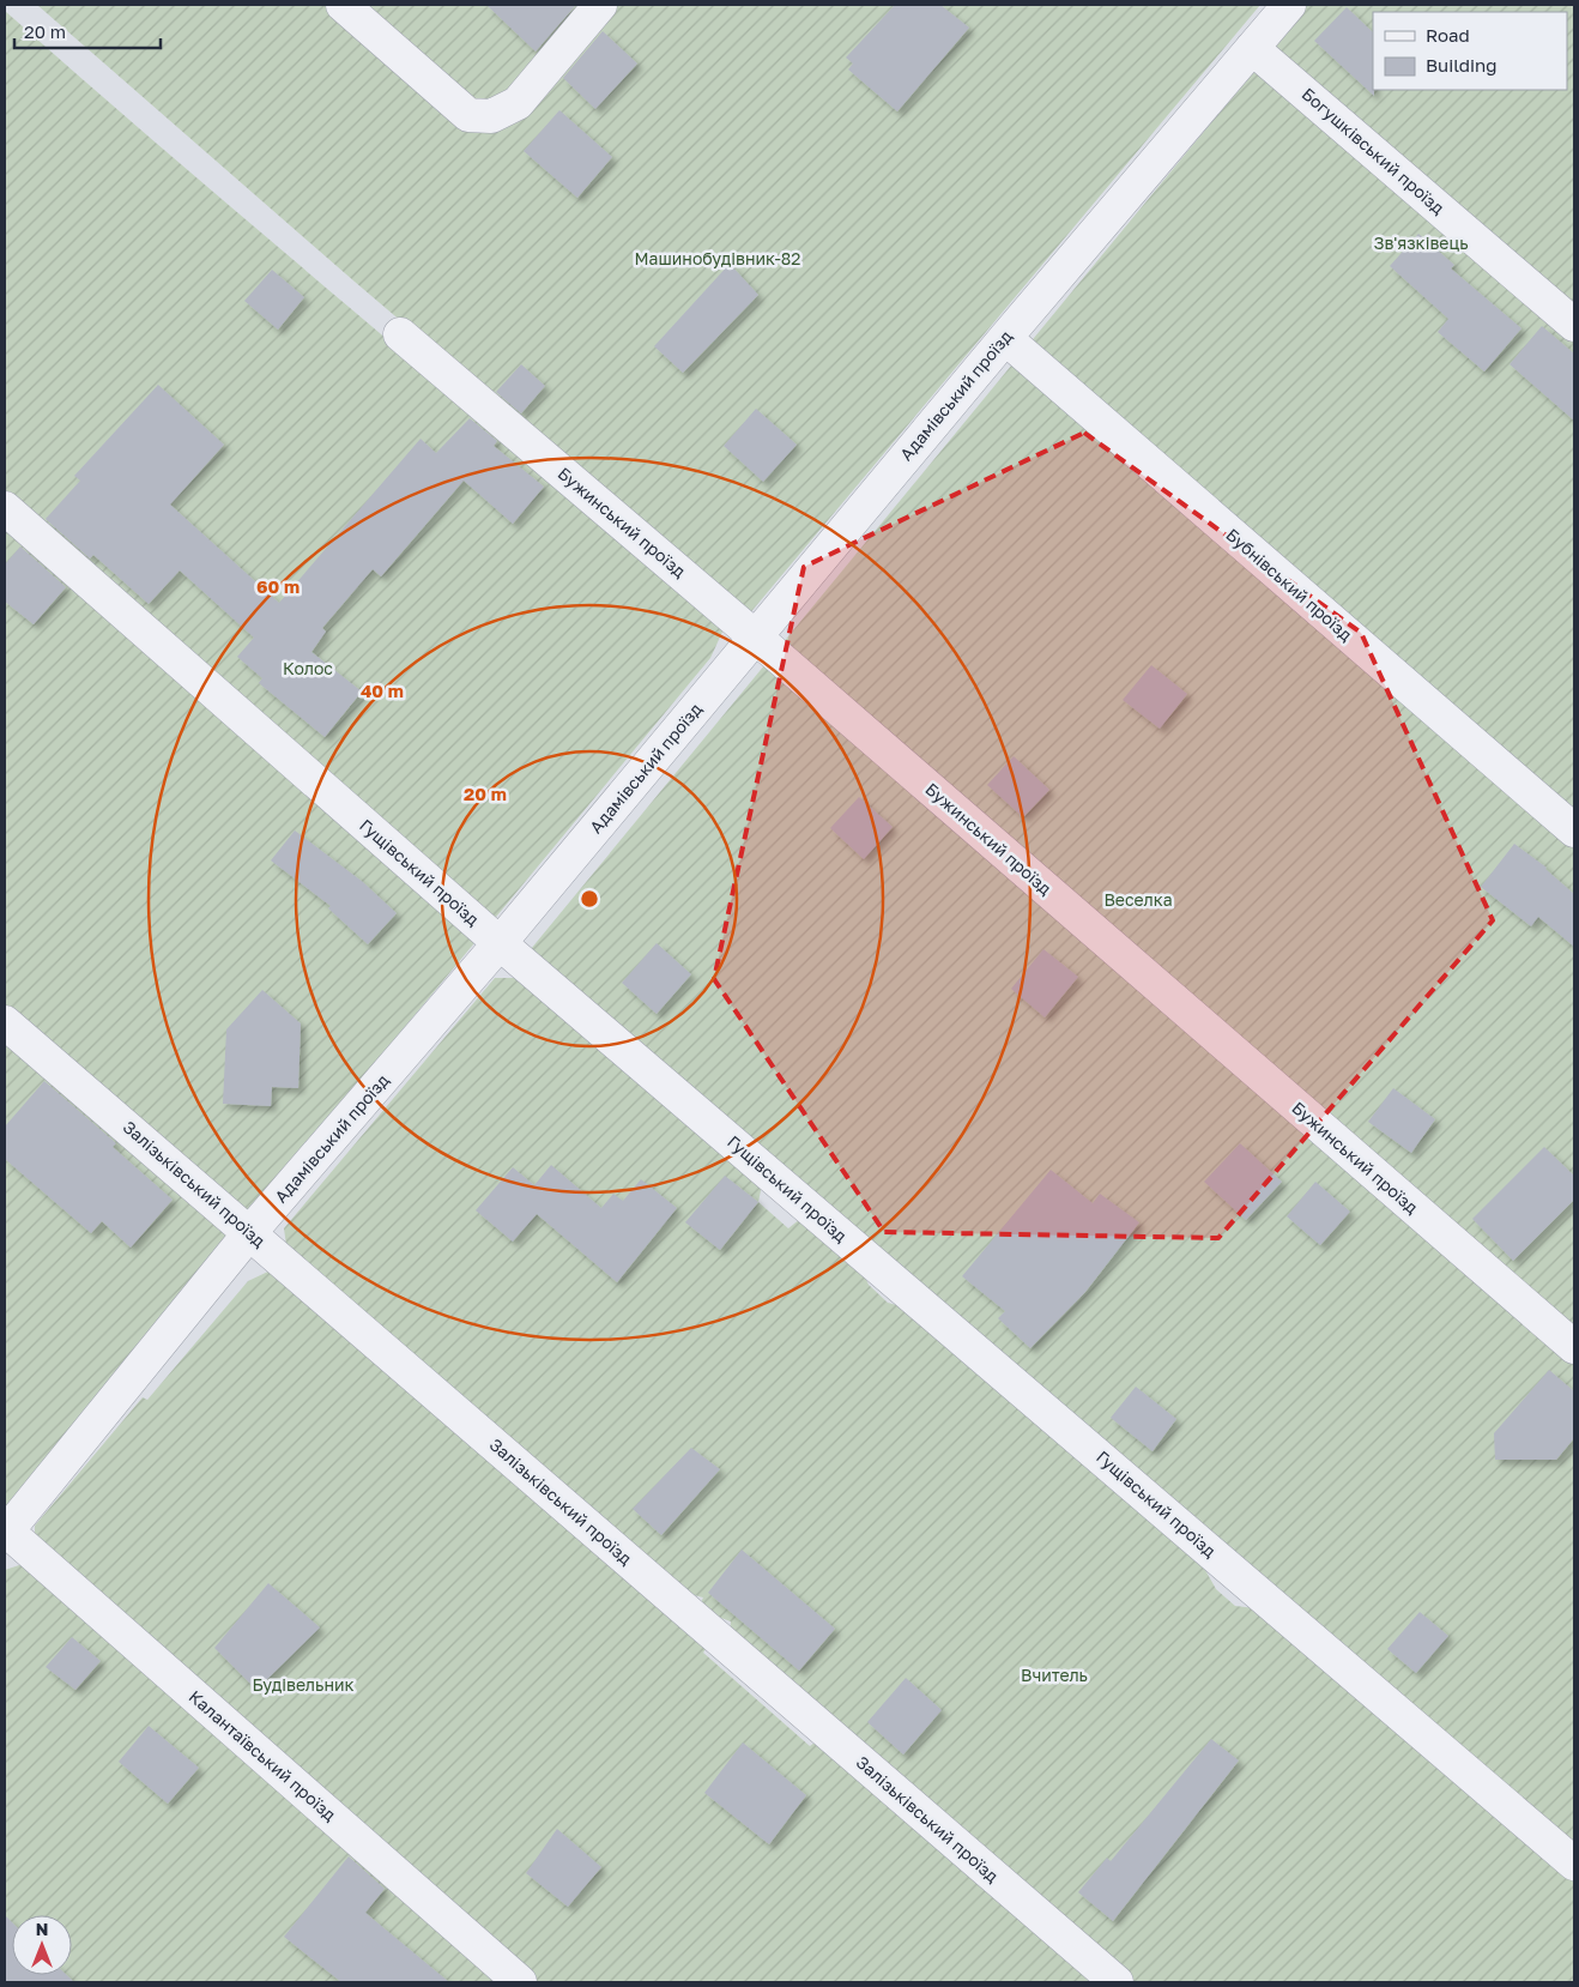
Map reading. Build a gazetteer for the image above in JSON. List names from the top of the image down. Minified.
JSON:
{"streets":{"lane":["Богушківський проїзд","Адамівський проїзд","Бужинський проїзд","Бубнівський проїзд","Гущівський проїзд","Залізьківський проїзд","Калантаївський проїзд"]},"crossings":[["Богушківський проїзд","Адамівський проїзд"],["Адамівський проїзд","Бужинський проїзд"],["Адамівський проїзд","Бубнівський проїзд"],["Адамівський проїзд","Гущівський проїзд"],["Адамівський проїзд","Залізьківський проїзд"],["Адамівський проїзд","Калантаївський проїзд"]],"parks":["Зв'язківець","Машинобудівник-82","Колос","Веселка","Вчитель","Будівельник"],"legend":["Road","Building"],"scale_bar":"20 m","north":"top","rings":["60 m","40 m","20 m"]}
